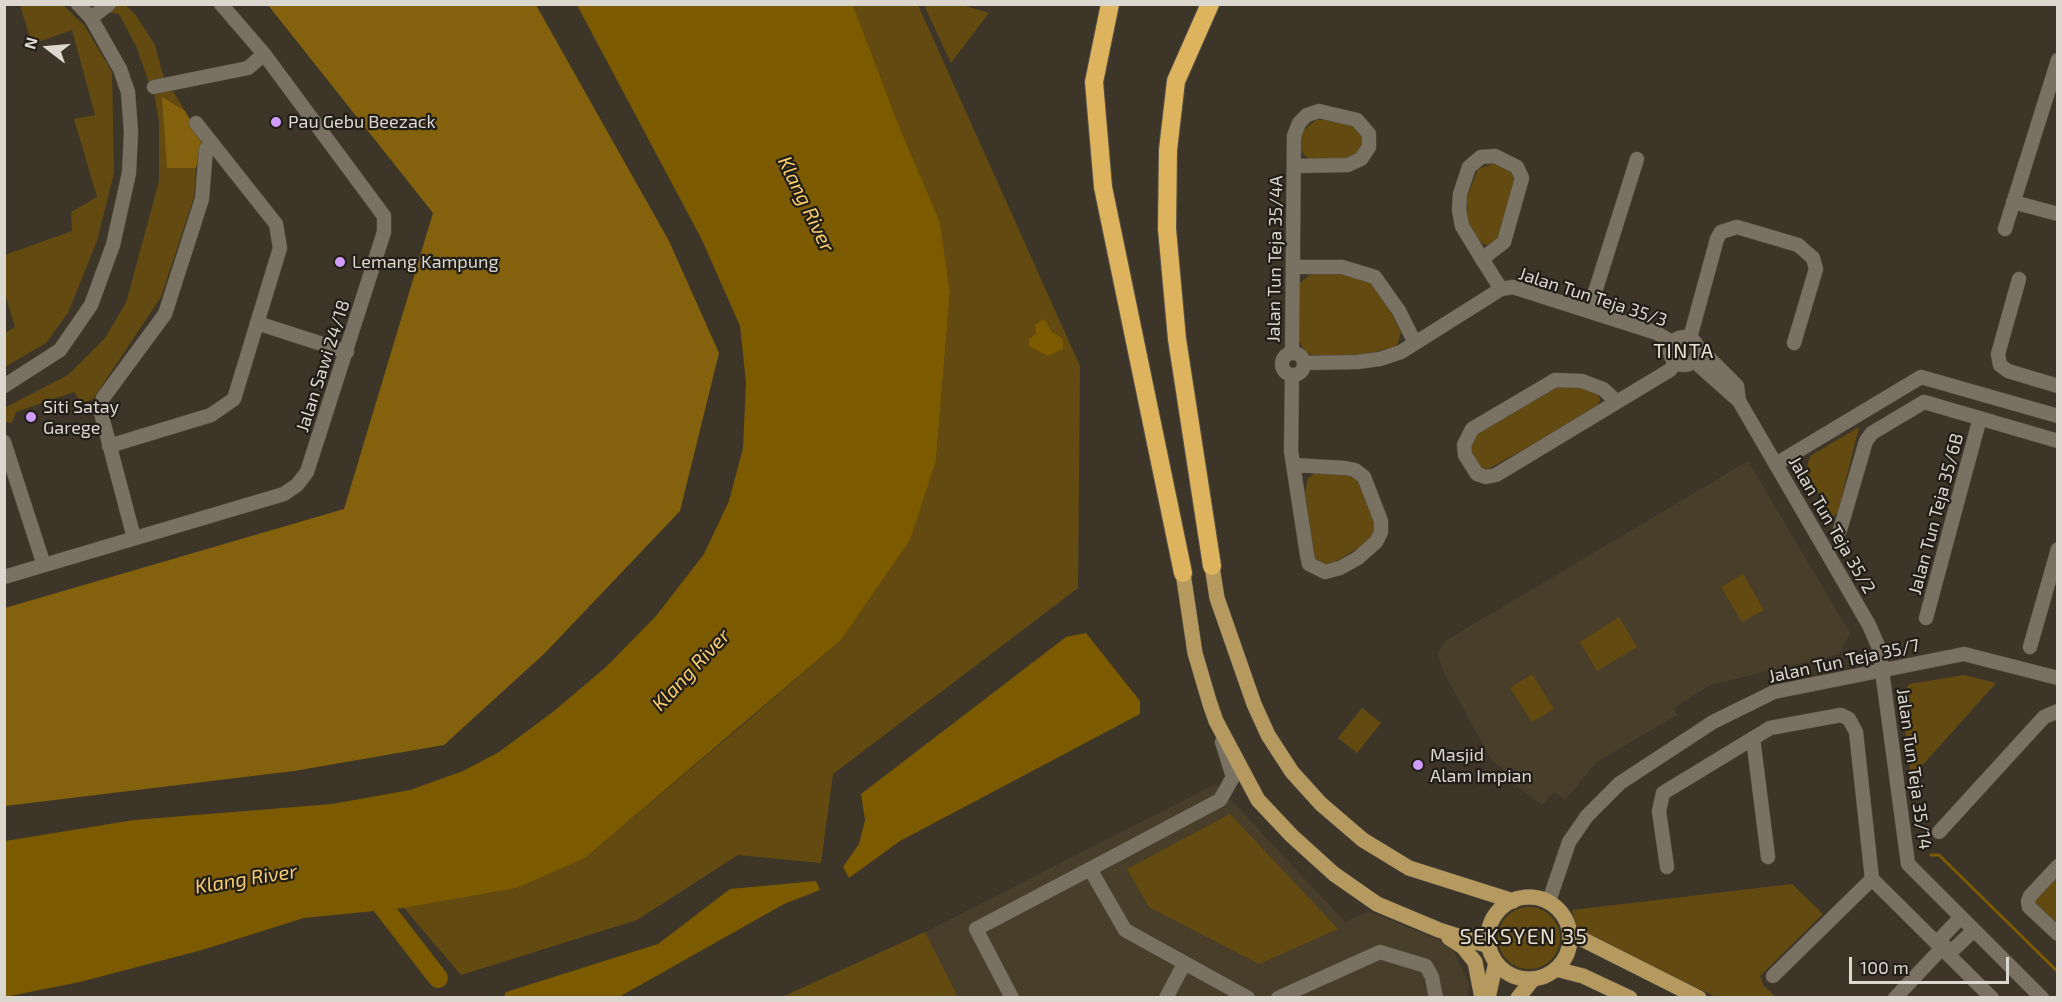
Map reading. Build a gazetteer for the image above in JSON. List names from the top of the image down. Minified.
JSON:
{"streets":{"street":["Jalan Tun Teja 35/4A","Jalan Tun Teja 35/3","Jalan Sawi 24/18","Jalan Tun Teja 35/6B","Jalan Tun Teja 35/2","Jalan Tun Teja 35/7","Jalan Tun Teja 35/14"]},"crossings":[["Jalan Tun Teja 35/4A","Jalan Tun Teja 35/3"],["Jalan Tun Teja 35/3","Jalan Tun Teja 35/2"],["Jalan Tun Teja 35/2","Jalan Tun Teja 35/7"],["Jalan Tun Teja 35/2","Jalan Tun Teja 35/14"],["Jalan Tun Teja 35/7","Jalan Tun Teja 35/14"]],"districts":["TINTA","SEKSYEN 35"],"water":["Klang River"],"places":["Pau Gebu Beezack","Lemang Kampung","Siti Satay Garege","Masjid Alam Impian"],"scale_bar":"100 m","north":"left"}
